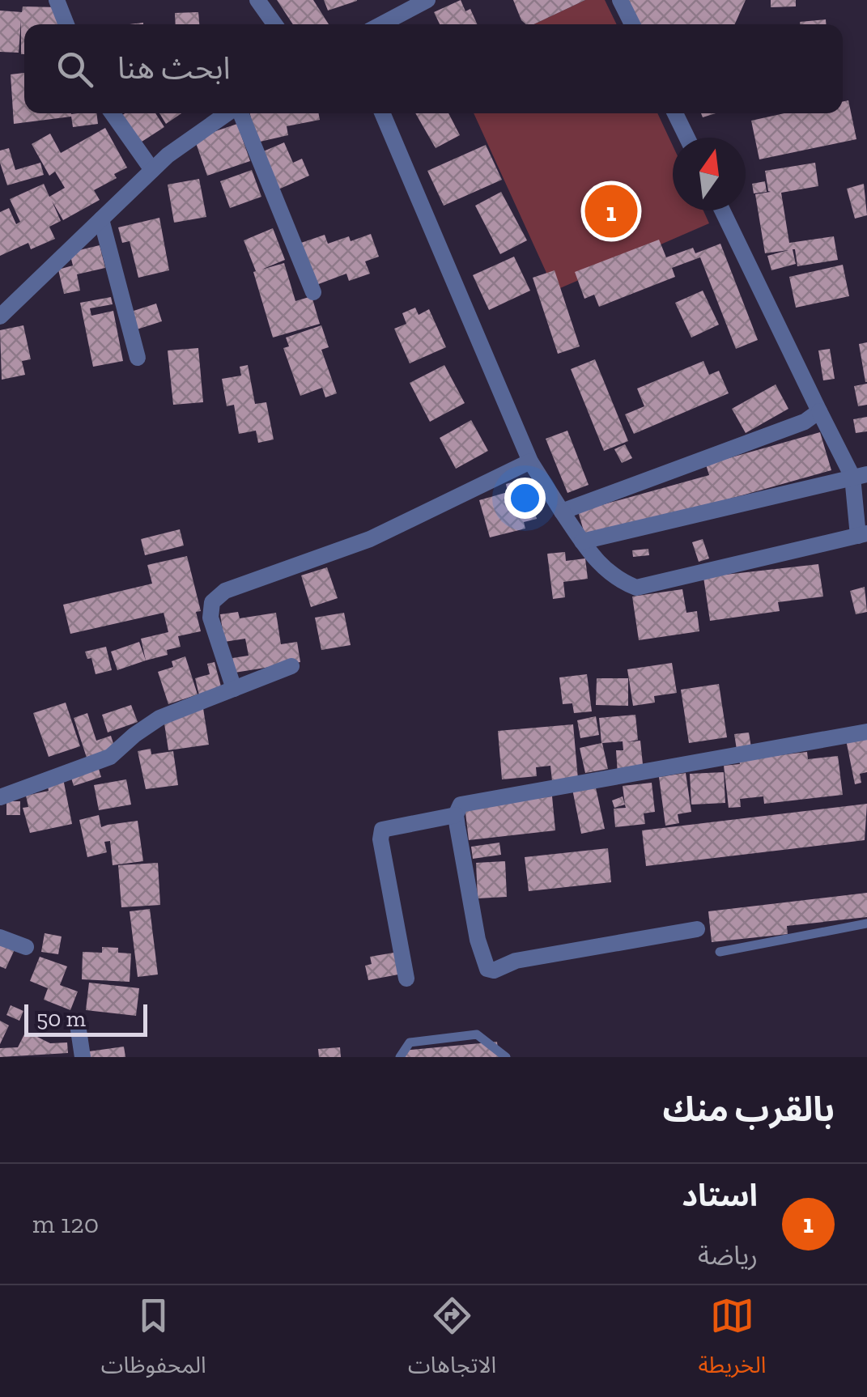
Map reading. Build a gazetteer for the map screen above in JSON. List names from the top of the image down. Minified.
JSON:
{"scale_bar":"50 m","north":"top","page":{"search":"ابحث هنا","pins":"1","scale":"50 m","heading":"بالقرب منك","list":[{"mark":"1","name":"استاد","note":"رياضة","value":"120 m"}],"nav":["الخريطة","الاتجاهات","المحفوظات"]}}
